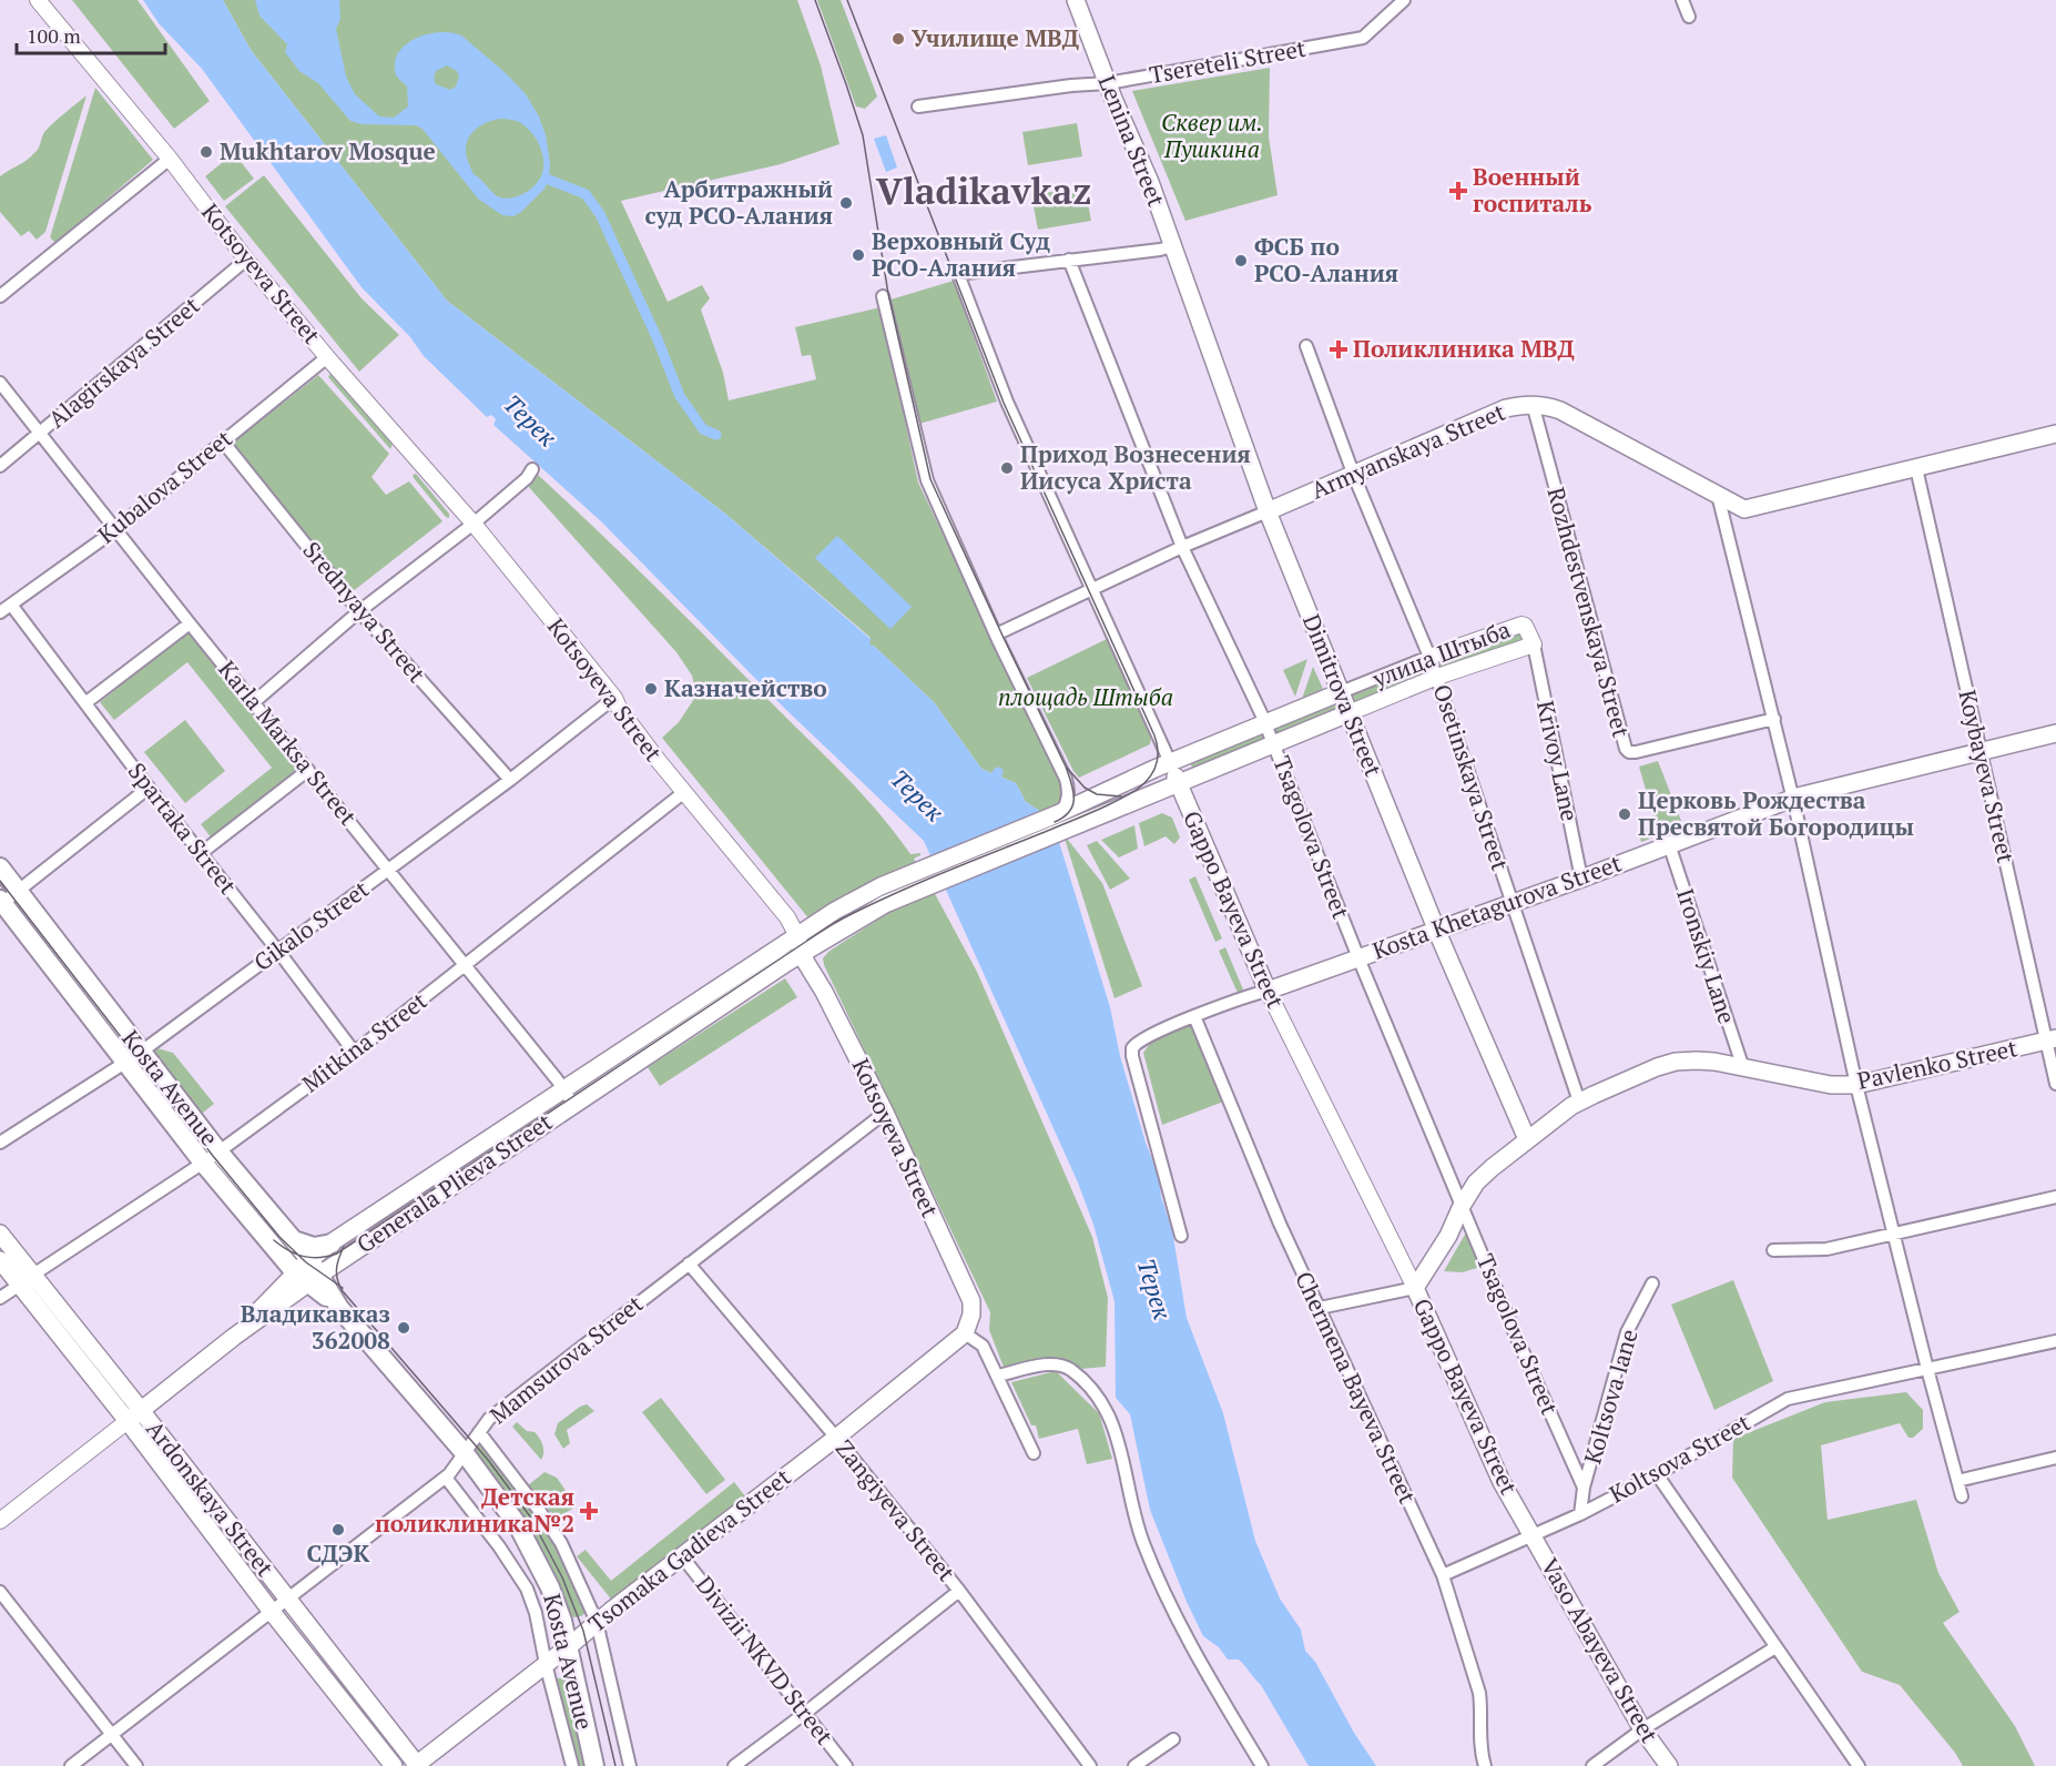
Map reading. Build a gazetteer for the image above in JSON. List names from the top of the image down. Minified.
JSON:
{"streets":{"main road":["Lenina Street","Kotsoyeva Street","Armyanskaya Street","улица Штыба","Dimitrova Street","Kosta Khetagurova Street","Gappo Bayeva Street","Pavlenko Street","Kosta Avenue","Generala Plieva Street","Ardonskaya Street","Tsomaka Gadieva Street","Vaso Abayeva Street"],"street":["Tsereteli Street","Alagirskaya Street","Kubalova Street","Srednyaya Street","Rozhdestvenskaya Street","Karla Marksa Street","Krivoy Lane","Koybayeva Street","Osetinskaya Street","Spartaka Street","Tsagolova Street","Gikalo Street","Ironskiy Lane","Mitkina Street","Mamsurova Street","Chermena Bayeva Street","Koltsova lane","Koltsova Street","Zangiyeva Street","Divizii NKVD Street"]},"crossings":[["Tsereteli Street","Lenina Street"],["Lenina Street","Dimitrova Street"],["Kotsoyeva Street","Alagirskaya Street"],["Kotsoyeva Street","Kubalova Street"],["Kotsoyeva Street","Gikalo Street"],["Kotsoyeva Street","Mitkina Street"],["Kotsoyeva Street","Generala Plieva Street"],["Kotsoyeva Street","Mamsurova Street"],["Kotsoyeva Street","Tsomaka Gadieva Street"],["Alagirskaya Street","Karla Marksa Street"],["Armyanskaya Street","Rozhdestvenskaya Street"],["Armyanskaya Street","Dimitrova Street"],["Armyanskaya Street","Koybayeva Street"],["Armyanskaya Street","Osetinskaya Street"],["Armyanskaya Street","Tsagolova Street"],["Armyanskaya Street","Gappo Bayeva Street"],["Kubalova Street","Srednyaya Street"],["Kubalova Street","Karla Marksa Street"],["Kubalova Street","Spartaka Street"],["Srednyaya Street","Gikalo Street"],["улица Штыба","Dimitrova Street"],["улица Штыба","Krivoy Lane"],["улица Штыба","Osetinskaya Street"],["улица Штыба","Tsagolova Street"],["улица Штыба","Gappo Bayeva Street"],["улица Штыба","Generala Plieva Street"],["Dimitrova Street","Kosta Khetagurova Street"],["Dimitrova Street","Pavlenko Street"],["Karla Marksa Street","Gikalo Street"],["Karla Marksa Street","Mitkina Street"],["Karla Marksa Street","Generala Plieva Street"],["Krivoy Lane","Kosta Khetagurova Street"],["Koybayeva Street","Kosta Khetagurova Street"],["Koybayeva Street","Pavlenko Street"],["Osetinskaya Street","Kosta Khetagurova Street"],["Osetinskaya Street","Pavlenko Street"],["Spartaka Street","Gikalo Street"],["Spartaka Street","Mitkina Street"],["Tsagolova Street","Kosta Khetagurova Street"],["Tsagolova Street","Gappo Bayeva Street"],["Tsagolova Street","Pavlenko Street"],["Tsagolova Street","Koltsova lane"],["Kosta Khetagurova Street","Gappo Bayeva Street"],["Kosta Khetagurova Street","Ironskiy Lane"],["Kosta Khetagurova Street","Chermena Bayeva Street"],["Gappo Bayeva Street","Pavlenko Street"],["Gappo Bayeva Street","Koltsova Street"],["Gappo Bayeva Street","Vaso Abayeva Street"],["Gikalo Street","Kosta Avenue"],["Ironskiy Lane","Pavlenko Street"],["Mitkina Street","Kosta Avenue"],["Mitkina Street","Ardonskaya Street"],["Kosta Avenue","Generala Plieva Street"],["Kosta Avenue","Mamsurova Street"],["Kosta Avenue","Tsomaka Gadieva Street"],["Generala Plieva Street","Ardonskaya Street"],["Mamsurova Street","Ardonskaya Street"],["Mamsurova Street","Zangiyeva Street"],["Chermena Bayeva Street","Koltsova Street"],["Koltsova lane","Koltsova Street"],["Koltsova Street","Vaso Abayeva Street"],["Ardonskaya Street","Tsomaka Gadieva Street"],["Zangiyeva Street","Tsomaka Gadieva Street"],["Tsomaka Gadieva Street","Divizii NKVD Street"]],"districts":["Vladikavkaz"],"water":["Терек"],"parks":["Сквер им. Пушкина","площадь Штыба"],"places":{"other":["Училище МВД","Mukhtarov Mosque","Арбитражный суд РСО-Алания","Верховный Суд РСО-Алания","ФСБ по РСО-Алания","Приход Вознесения Иисуса Христа","Казначейство","Церковь Рождества Пресвятой Богородицы","Владикавказ 362008","СДЭК"],"health":["Военный госпиталь","Поликлиника МВД","Детская поликлиника№2"]},"scale_bar":"100 m"}
